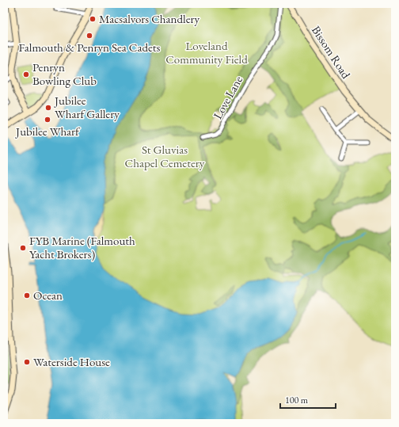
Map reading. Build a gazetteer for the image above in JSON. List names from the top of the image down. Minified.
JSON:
{"streets":{"main road":["Bissom Road"],"street":["Love Lane"]},"parks":["Loveland Community Field","St Gluvias Chapel Cemetery"],"places":["Macsalvors Chandlery","Falmouth & Penryn Sea Cadets","Penryn Bowling Club","Jubilee Wharf Gallery","Jubilee Wharf","FYB Marine (Falmouth Yacht Brokers)","Ocean","Waterside House"],"scale_bar":"100 m"}
